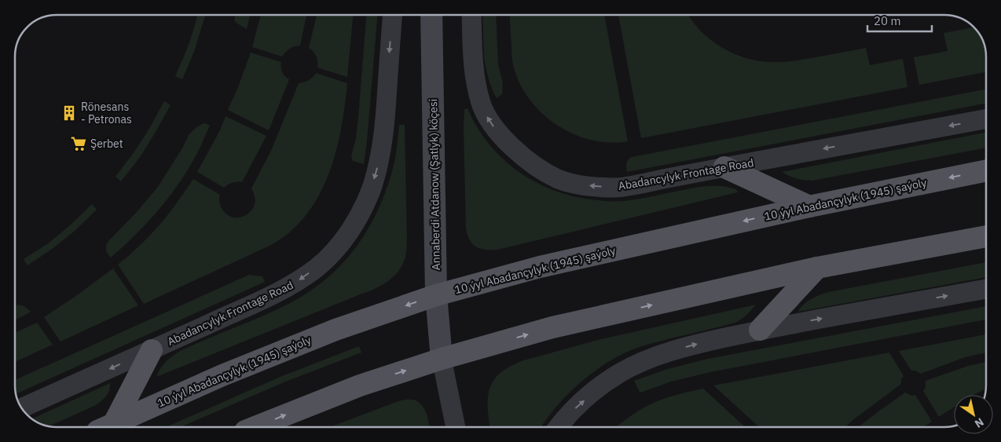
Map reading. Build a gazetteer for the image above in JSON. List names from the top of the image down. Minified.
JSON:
{"streets":{"main road":["10 ýyl Abadançylyk (1945) şaýoly"],"street":["Abadancylyk Frontage Road","Annaberdi Atdanow (Şatlyk) köçesi"]},"crossings":[["Annaberdi Atdanow (Şatlyk) köçesi","10 ýyl Abadançylyk (1945) şaýoly"]],"places":{"building":["Rönesans - Petronas"],"supermarket":["Şerbet"]},"scale_bar":"20 m","north":"bottom right"}
